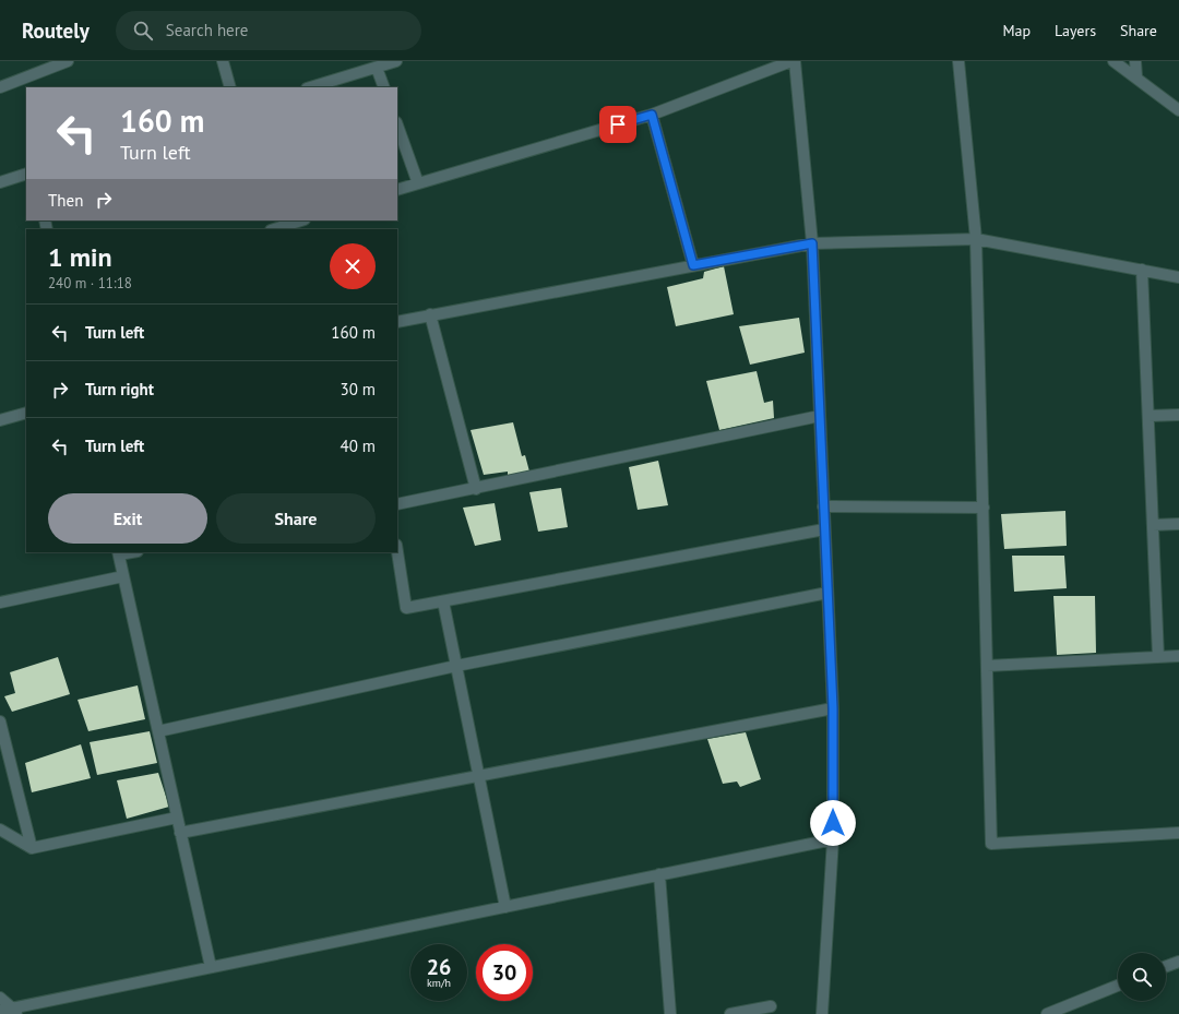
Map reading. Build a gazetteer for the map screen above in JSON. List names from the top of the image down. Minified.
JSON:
{"page":{"header":"Routely","search":"Search here","nav":["Map","Layers","Share"],"turn":["160 m","Turn left"],"then":"Then","heading":["1 min","240 m · 11:18"],"list":[{"name":"Turn left","value":"160 m"},{"name":"Turn right","value":"30 m"},{"name":"Turn left","value":"40 m"}],"buttons":["Exit","Share"],"speed":"26 km/h","limit":"30"}}
